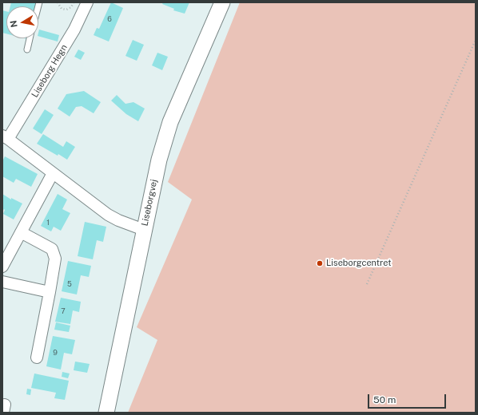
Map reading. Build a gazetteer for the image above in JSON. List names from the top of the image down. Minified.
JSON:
{"streets":{"street":["Liseborg Hegn","Liseborgvej"]},"crossings":[["Liseborg Hegn","Liseborgvej"]],"places":["Liseborgcentret"],"house_numbers":["6","1","5","7","9"],"scale_bar":"50 m","north":"left"}
